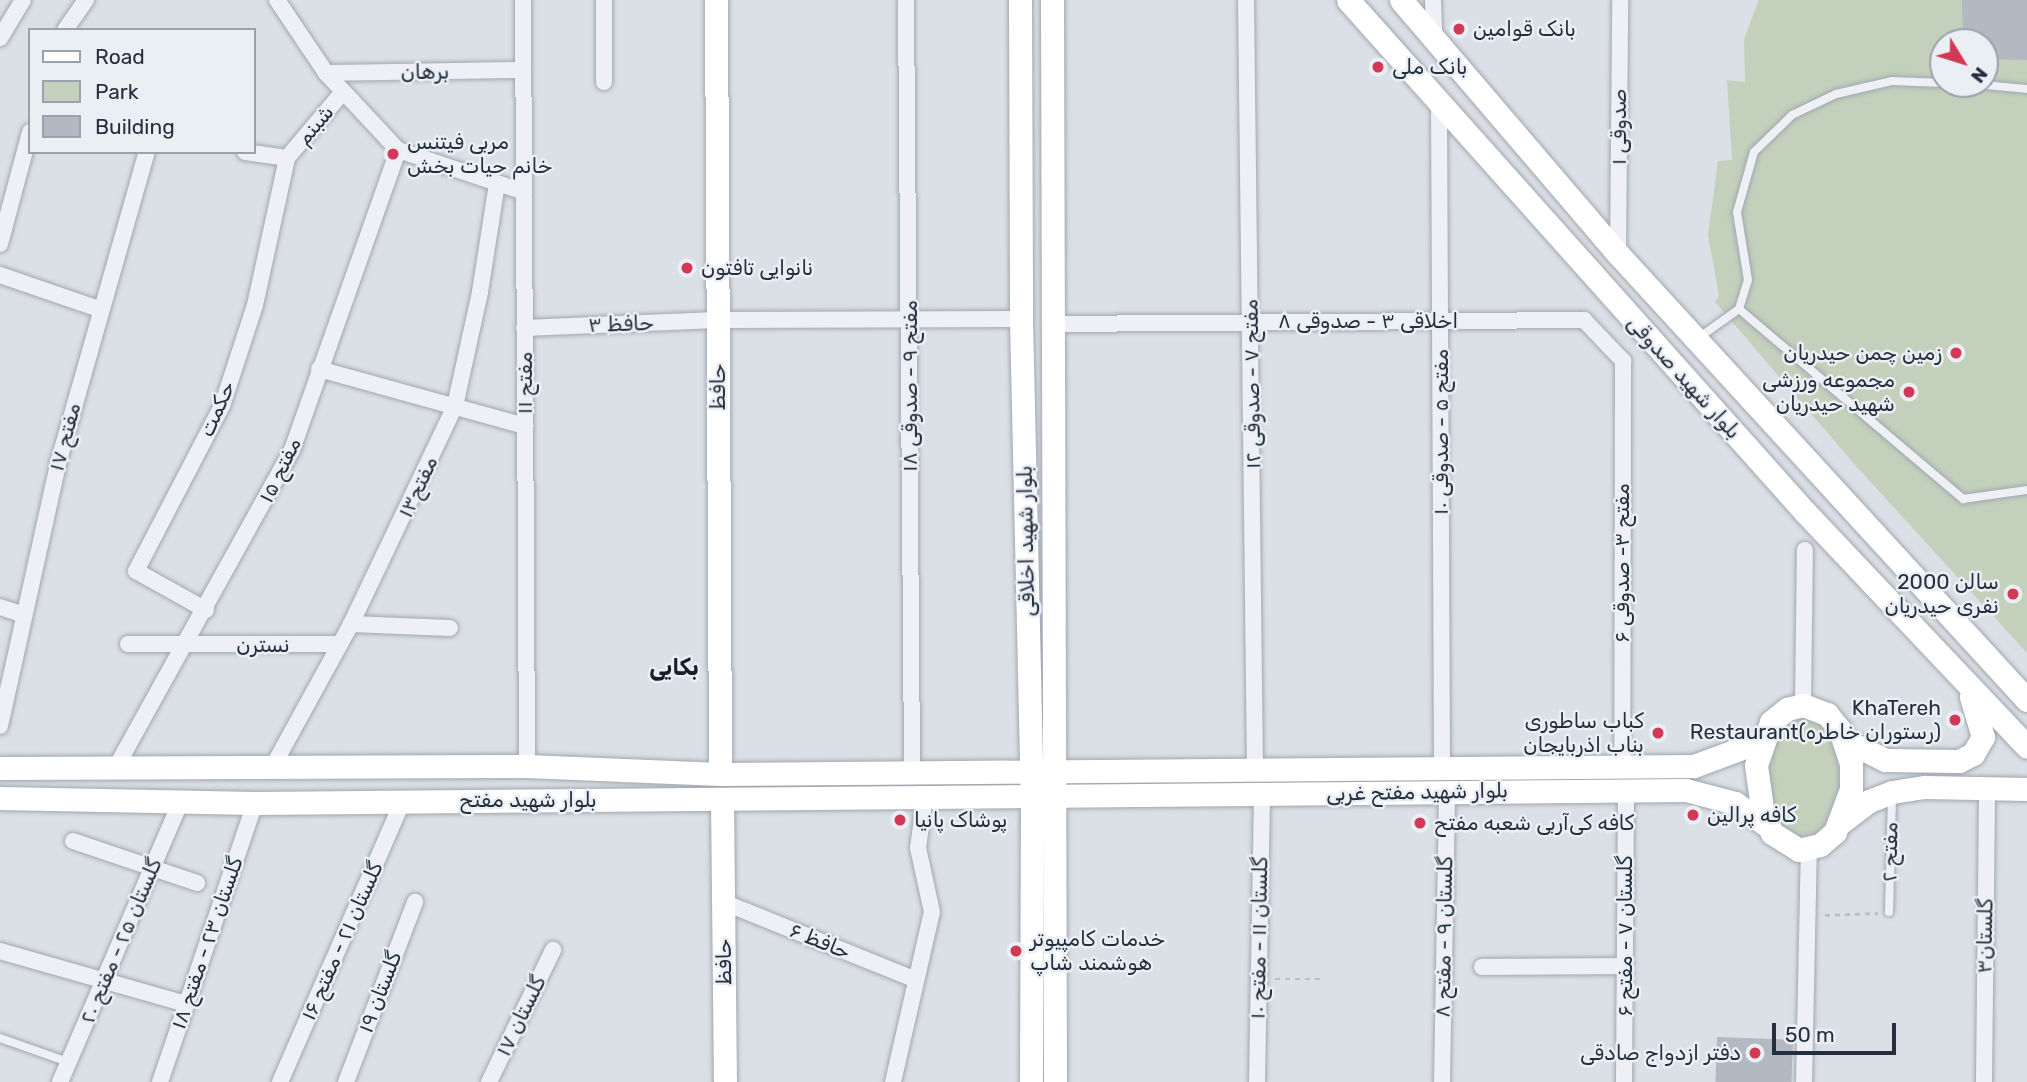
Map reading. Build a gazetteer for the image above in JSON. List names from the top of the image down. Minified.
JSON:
{"streets":{"main road":["بلوار شهید صدوقی","حافظ","بلوار شهید اخلاقی","بلوار شهید مفتح غربی","بلوار شهید مفتح"],"street":["برهان","شبنم","صدوقی ۱","اخلاقی ۳ - صدوقی ۸","حافظ ۳","مفتح ۱۱","مفتح ۷ - صدوقی ۱۲","مفتح ۹ - صدوقی ۱۸","حکمت","مفتح ۵ - صدوقی ۱۰","مفتح ۱۷","مفتح ۱۵","مفتح۱۳","مفتح ۳- صدوقی ۶","نسترن","گلستان ۷ - مفتح ۶","گلستان۳","گلستان ۹ - مفتح ۸","گلستان ۱۱ - مفتح ۱۰","گلستان ۲۵ - مفتح ۲۰","گلستان ۲۱ - مفتح ۱۶","حافظ ۶","گلستان ۲۳ - مفتح ۱۸","گلستان ۱۹","گلستان ۱۷"],"lane":["مفتح ۲"]},"crossings":[["برهان","شبنم"],["برهان","مفتح ۱۱"],["شبنم","مفتح ۱۱"],["شبنم","حکمت"],["شبنم","مفتح ۱۵"],["شبنم","مفتح۱۳"],["صدوقی ۱","بلوار شهید صدوقی"],["اخلاقی ۳ - صدوقی ۸","مفتح ۷ - صدوقی ۱۲"],["اخلاقی ۳ - صدوقی ۸","مفتح ۵ - صدوقی ۱۰"],["اخلاقی ۳ - صدوقی ۸","بلوار شهید اخلاقی"],["اخلاقی ۳ - صدوقی ۸","مفتح ۳- صدوقی ۶"],["حافظ ۳","مفتح ۱۱"],["حافظ ۳","مفتح ۹ - صدوقی ۱۸"],["حافظ ۳","حافظ"],["حافظ ۳","بلوار شهید اخلاقی"],["بلوار شهید صدوقی","مفتح ۵ - صدوقی ۱۰"],["مفتح ۱۱","بلوار شهید مفتح"],["مفتح ۷ - صدوقی ۱۲","بلوار شهید مفتح غربی"],["مفتح ۹ - صدوقی ۱۸","بلوار شهید مفتح"],["حافظ","بلوار شهید مفتح"],["حافظ","حافظ ۶"],["حکمت","مفتح ۱۵"],["مفتح ۵ - صدوقی ۱۰","بلوار شهید مفتح غربی"],["مفتح ۱۵","نسترن"],["مفتح ۱۵","بلوار شهید مفتح"],["مفتح۱۳","نسترن"],["مفتح۱۳","بلوار شهید مفتح"],["بلوار شهید اخلاقی","بلوار شهید مفتح غربی"],["بلوار شهید اخلاقی","بلوار شهید مفتح"],["مفتح ۳- صدوقی ۶","بلوار شهید مفتح غربی"],["بلوار شهید مفتح غربی","بلوار شهید مفتح"],["بلوار شهید مفتح غربی","گلستان ۷ - مفتح ۶"],["بلوار شهید مفتح غربی","گلستان ۹ - مفتح ۸"],["بلوار شهید مفتح غربی","گلستان ۱۱ - مفتح ۱۰"],["بلوار شهید مفتح","گلستان ۲۵ - مفتح ۲۰"],["بلوار شهید مفتح","گلستان ۲۱ - مفتح ۱۶"],["بلوار شهید مفتح","گلستان ۲۳ - مفتح ۱۸"]],"districts":["بکایی"],"places":["بانک قوامین","بانک ملی","مربی فیتنس خانم حیات بخش","نانوایی تافتون","زمین چمن حیدریان","مجموعه ورزشی شهید حیدریان","سالن 2000 نفری حیدریان","KhaTereh Restaurant(رستوران خاطره)","کباب ساطوری بناب اذربایجان","کافه پرالین","پوشاک پانیا","کافه کی‌آربی شعبه مفتح","خدمات کامپیوتر هوشمند شاپ","دفتر ازدواج صادقی"],"legend":["Road","Park","Building"],"scale_bar":"50 m","north":"bottom right"}
